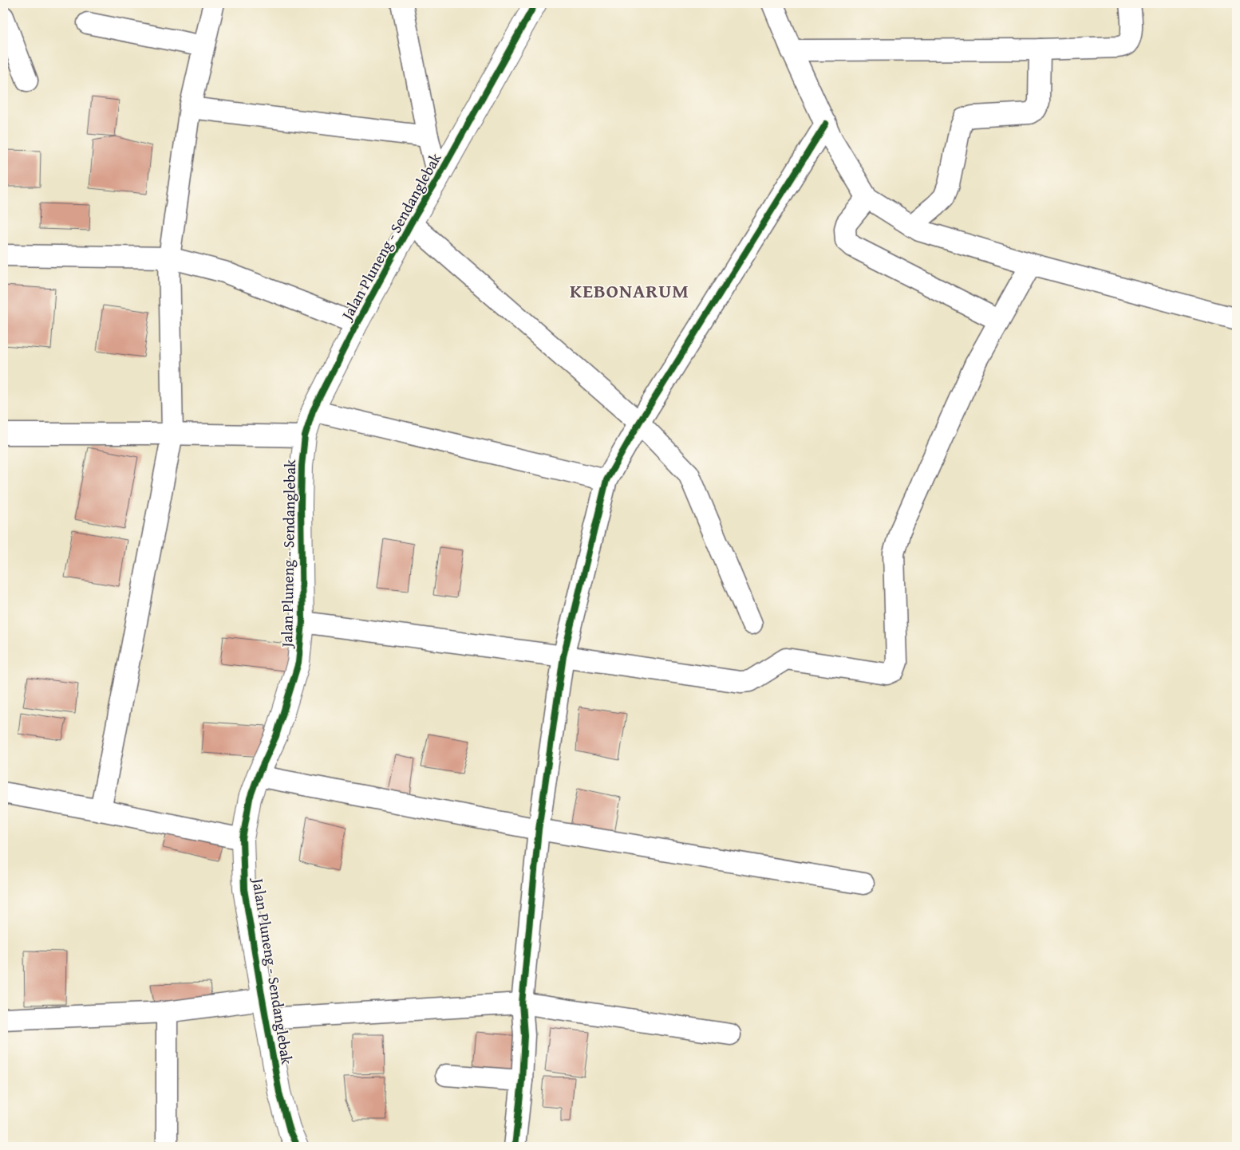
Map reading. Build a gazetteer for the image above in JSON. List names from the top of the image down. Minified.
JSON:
{"streets":{"street":["Jalan Pluneng - Sendanglebak"]},"districts":["KEBONARUM"]}
